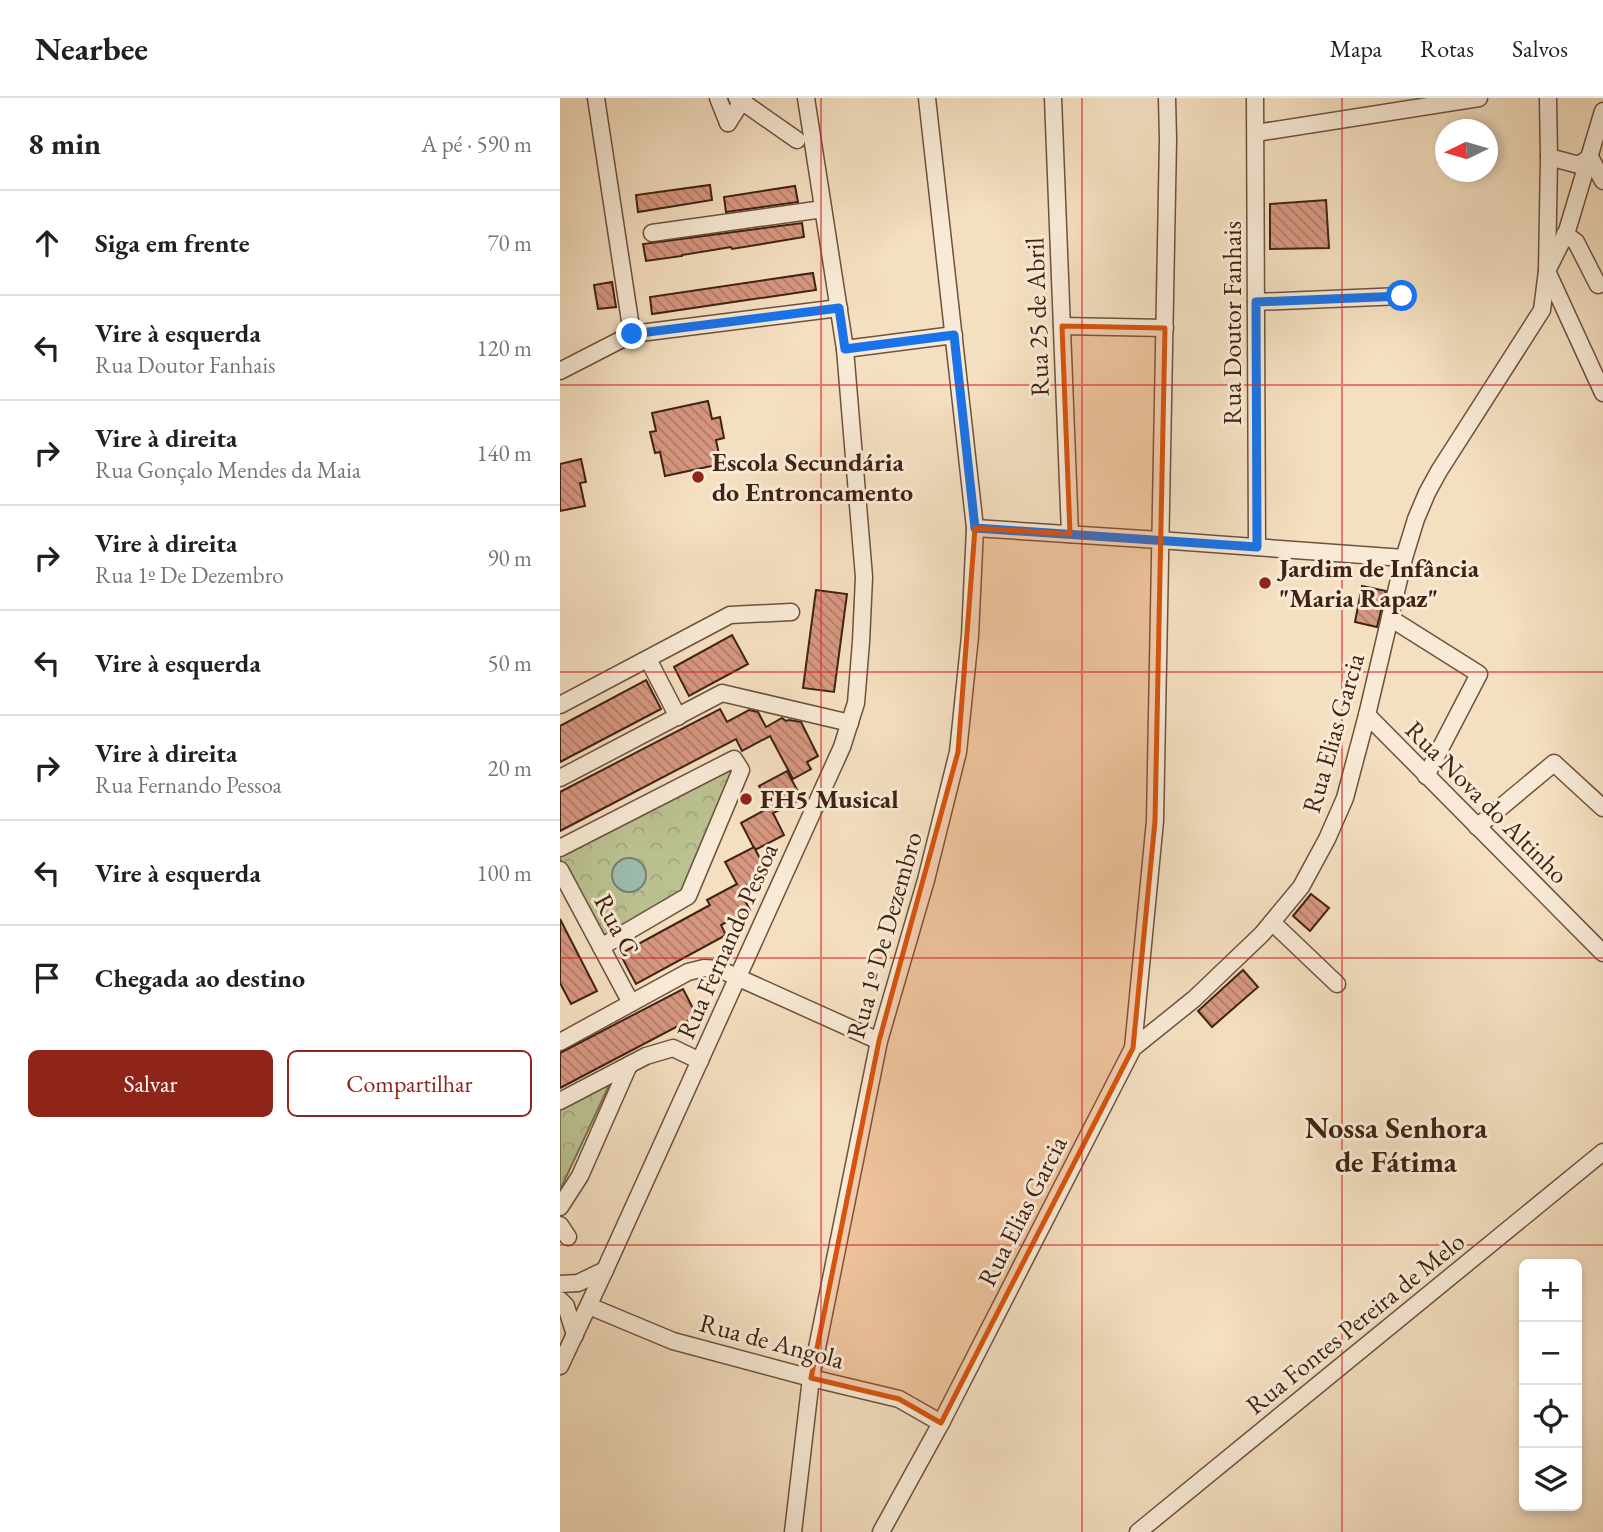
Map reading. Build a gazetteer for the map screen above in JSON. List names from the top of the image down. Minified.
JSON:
{"streets":{"street":["Rua 25 de Abril","Rua Doutor Fanhais","Rua Elias Garcia","Rua Nova do Altinho","Rua C","Rua 1º De Dezembro","Rua Fernando Pessoa","Rua Fontes Pereira de Melo","Rua de Angola"]},"crossings":[["Rua Elias Garcia","Rua Nova do Altinho"],["Rua Elias Garcia","Rua de Angola"],["Rua 1º De Dezembro","Rua de Angola"],["Rua Fernando Pessoa","Rua de Angola"]],"districts":["Nossa Senhora de Fátima"],"places":["Escola Secundária do Entroncamento","Jardim de Infância \"Maria Rapaz\"","FH5 Musical"],"north":"left","page":{"header":"Nearbee","nav":["Mapa","Rotas","Salvos"],"heading":["8 min","A pé · 590 m"],"list":[["Siga em frente","70 m"],["Vire à esquerda","Rua Doutor Fanhais","120 m"],["Vire à direita","Rua Gonçalo Mendes da Maia","140 m"],["Vire à direita","Rua 1º De Dezembro","90 m"],["Vire à esquerda","50 m"],["Vire à direita","Rua Fernando Pessoa","20 m"],["Vire à esquerda","100 m"],"Chegada ao destino"],"buttons":["Salvar","Compartilhar"],"map_buttons":["+","−"]}}
